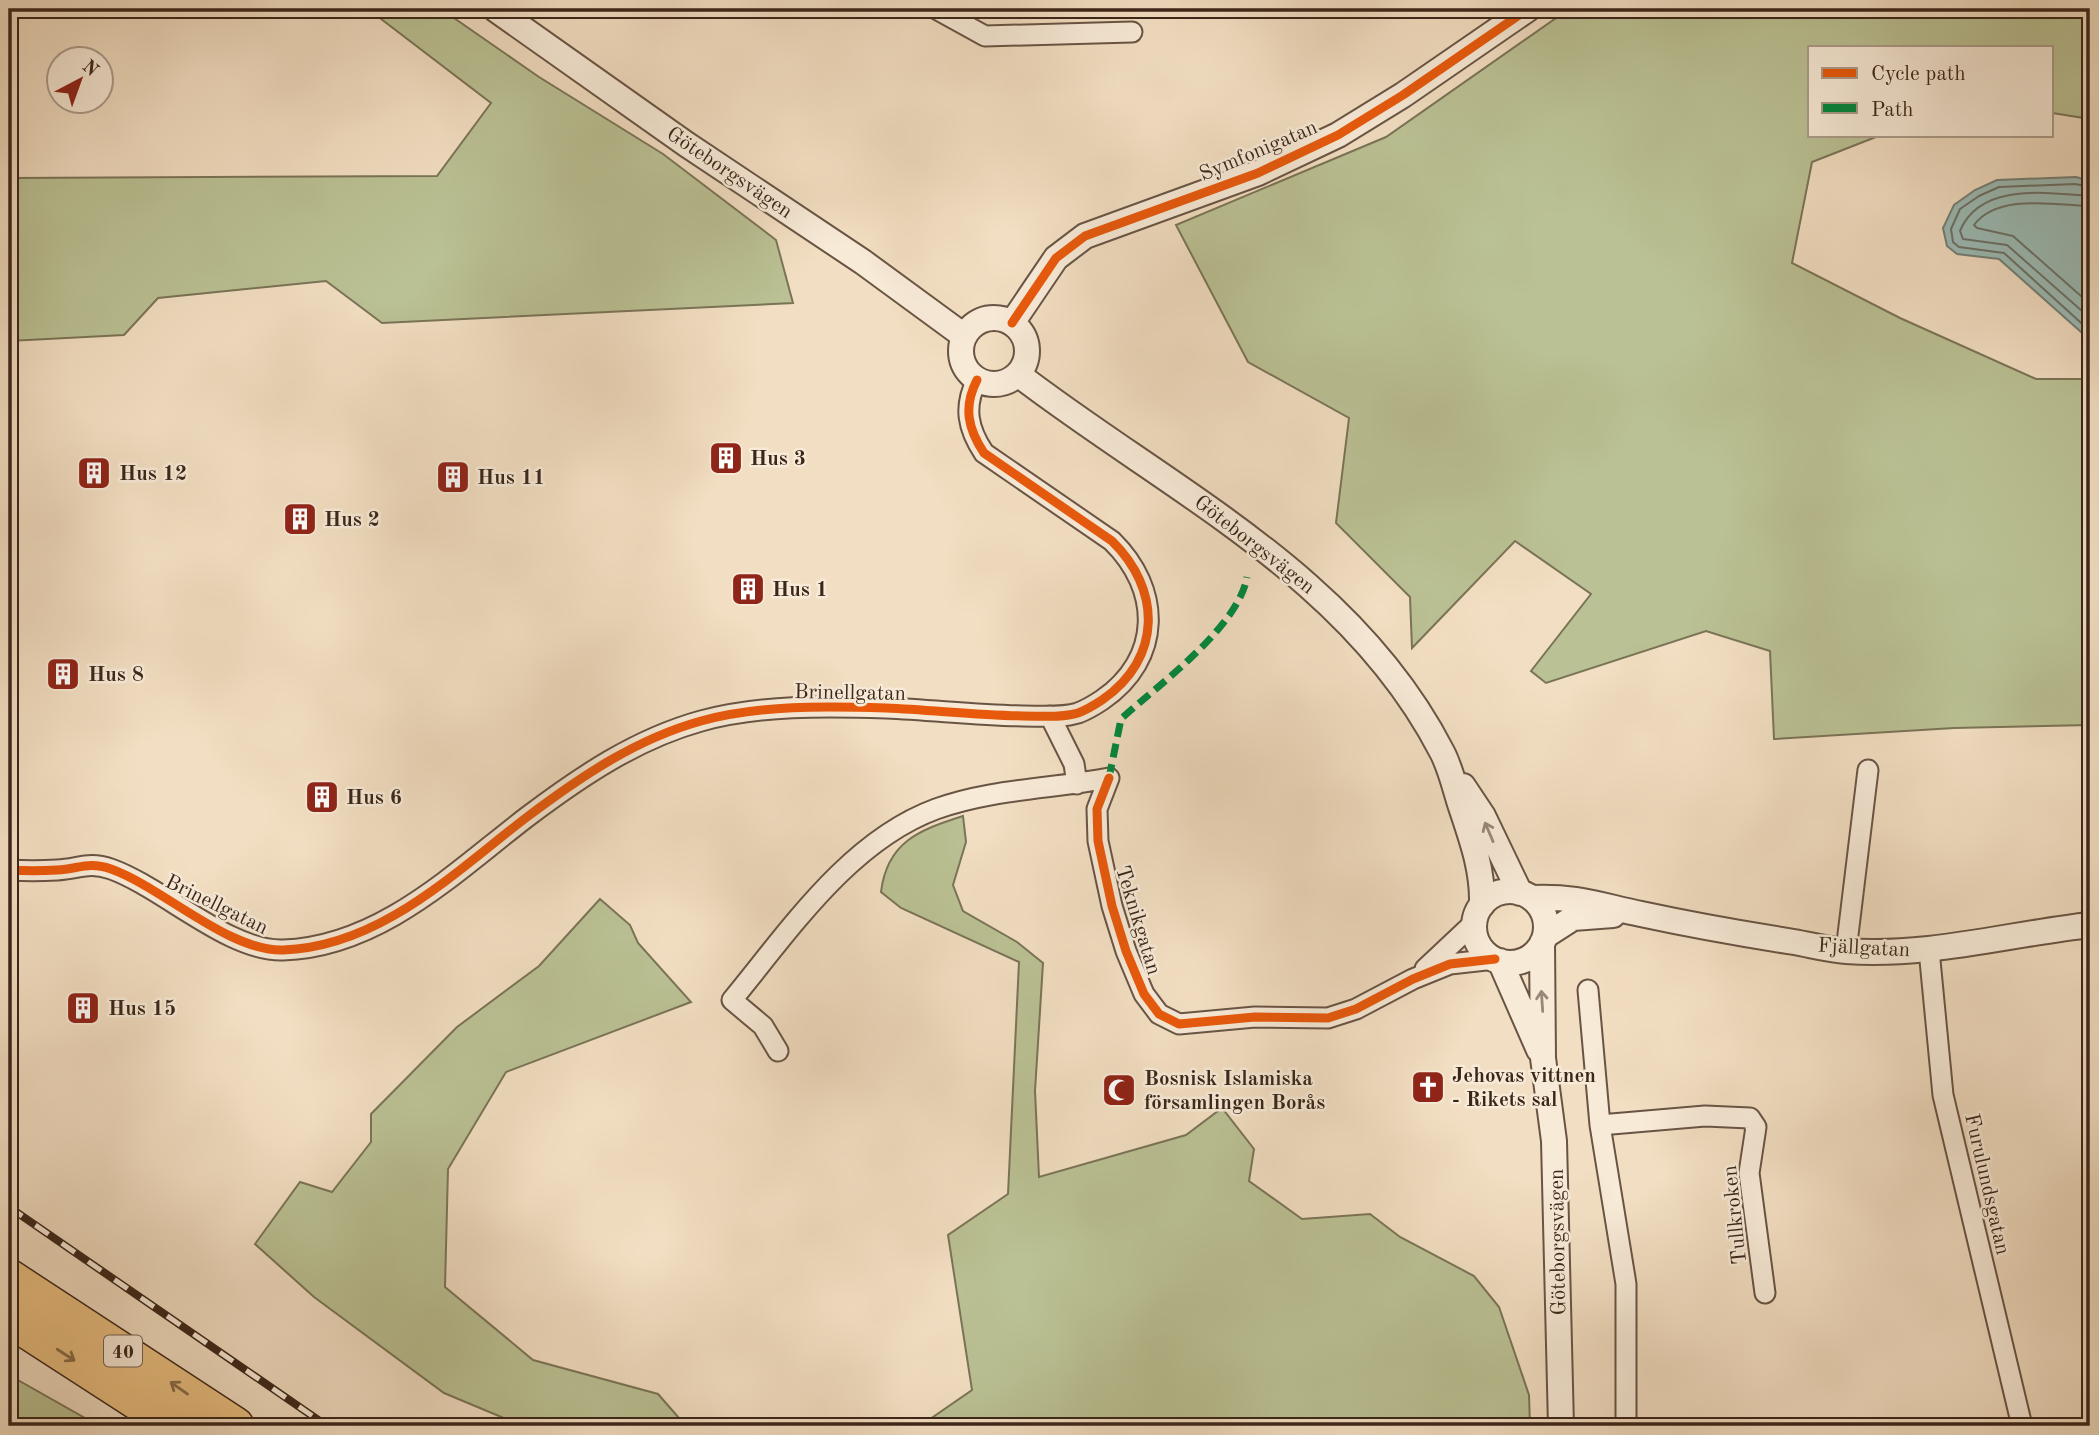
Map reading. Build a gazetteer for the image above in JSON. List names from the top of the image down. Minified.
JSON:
{"streets":{"highway":["40"],"street":["Symfonigatan","Göteborgsvägen","Brinellgatan","Teknikgatan","Fjällgatan","Furulundsgatan","Tullkroken"]},"crossings":[["Symfonigatan","Göteborgsvägen"],["Symfonigatan","Brinellgatan"],["Göteborgsvägen","Brinellgatan"],["Göteborgsvägen","Teknikgatan"],["Göteborgsvägen","Fjällgatan"],["Teknikgatan","Fjällgatan"],["Fjällgatan","Furulundsgatan"]],"places":{"building":["Hus 3","Hus 12","Hus 11","Hus 2","Hus 1","Hus 8","Hus 6","Hus 15"],"church":["Jehovas vittnen - Rikets sal"],"mosque":["Bosnisk Islamiska församlingen Borås"]},"legend":["Cycle path","Path"],"north":"top right"}
